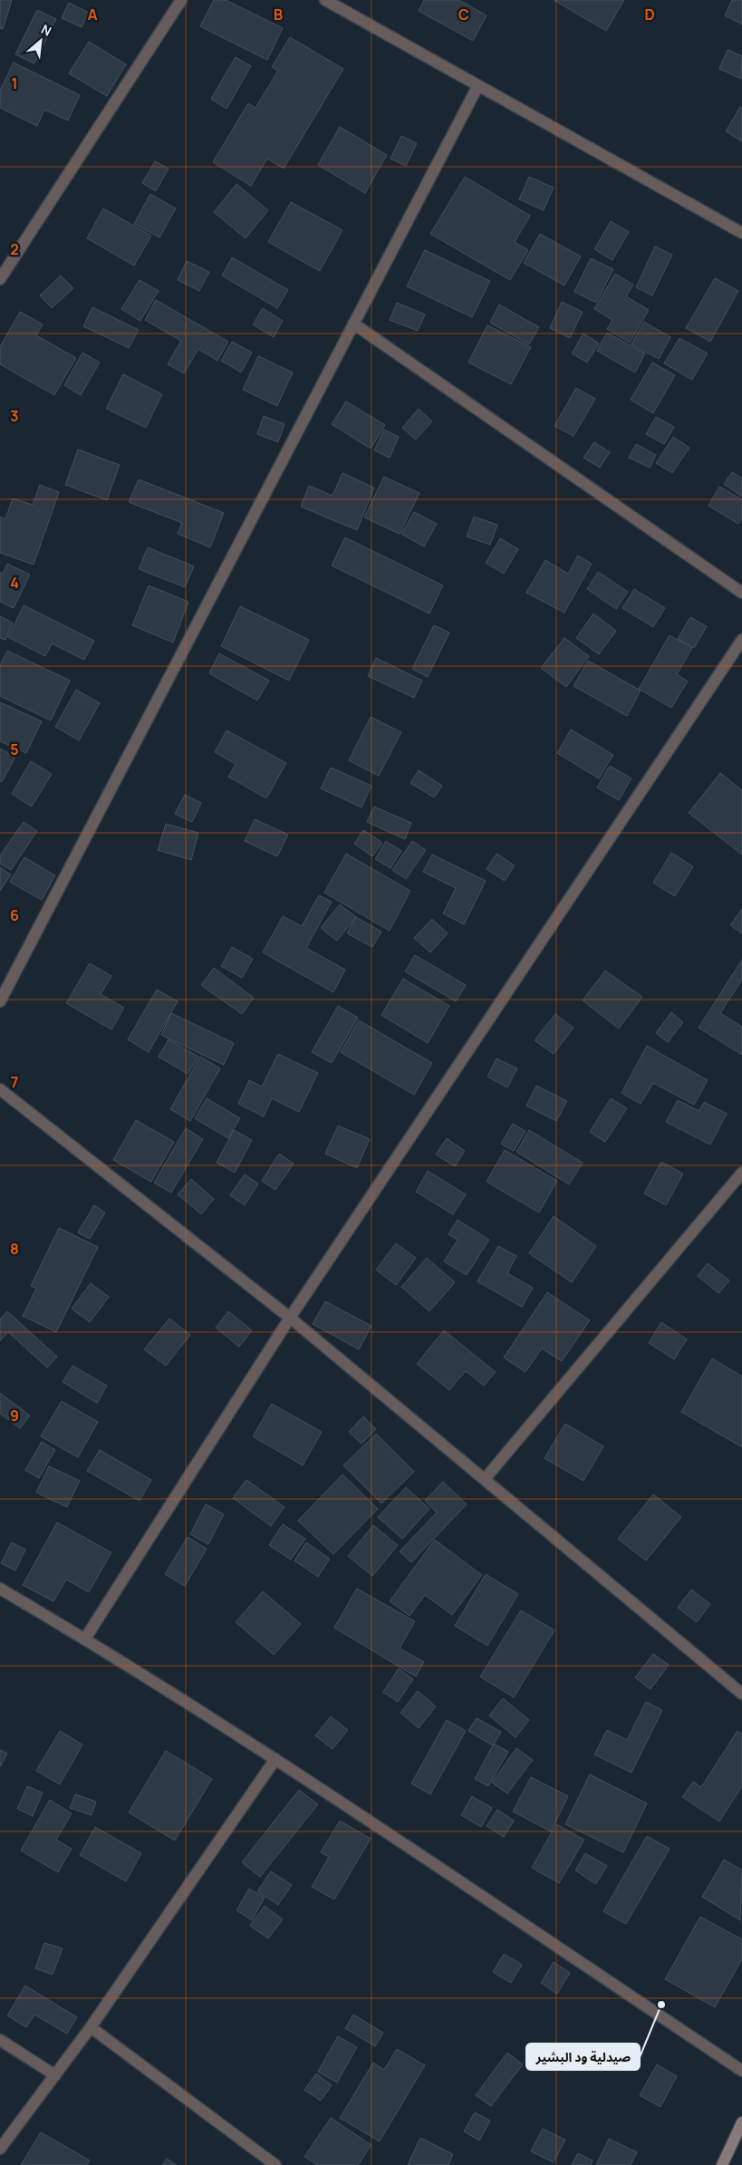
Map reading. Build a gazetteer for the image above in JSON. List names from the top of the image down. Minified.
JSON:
{"places":["صيدلية ود البشير"],"north":"top right","grid":{"columns":["A","B","C","D"],"rows":["1","2","3","4","5","6","7","8","9"]}}
